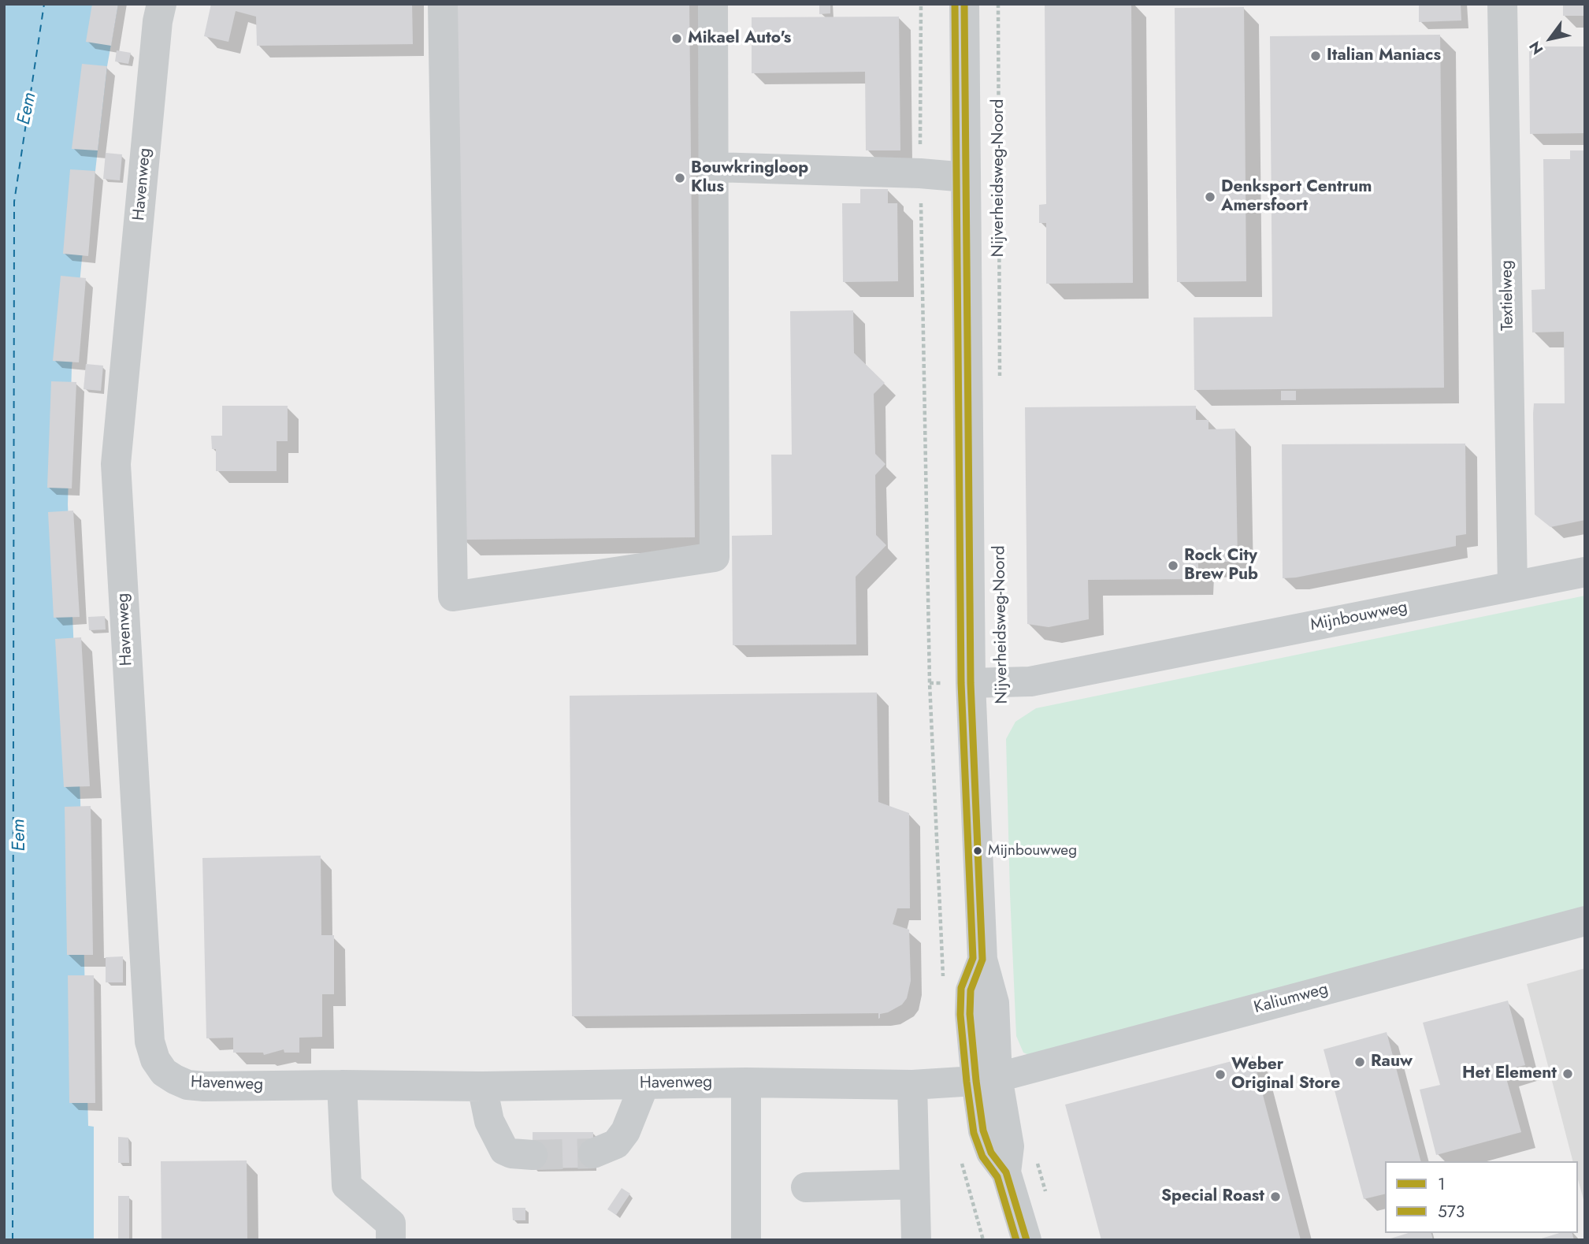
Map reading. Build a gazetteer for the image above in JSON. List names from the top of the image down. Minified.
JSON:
{"streets":{"street":["Nijverheidsweg-Noord","Havenweg","Textielweg","Mijnbouwweg","Kaliumweg"]},"crossings":[["Nijverheidsweg-Noord","Havenweg"],["Nijverheidsweg-Noord","Mijnbouwweg"],["Nijverheidsweg-Noord","Kaliumweg"],["Havenweg","Kaliumweg"],["Textielweg","Mijnbouwweg"]],"water":["Eem"],"places":["Mikael Auto's","Italian Maniacs","Bouwkringloop Klus","Denksport Centrum Amersfoort","Rock City Brew Pub","Mijnbouwweg","Rauw","Het Element","Weber Original Store","Special Roast"],"lines":["transit line 1","transit line 573"],"legend":["1","573"],"north":"bottom left"}
